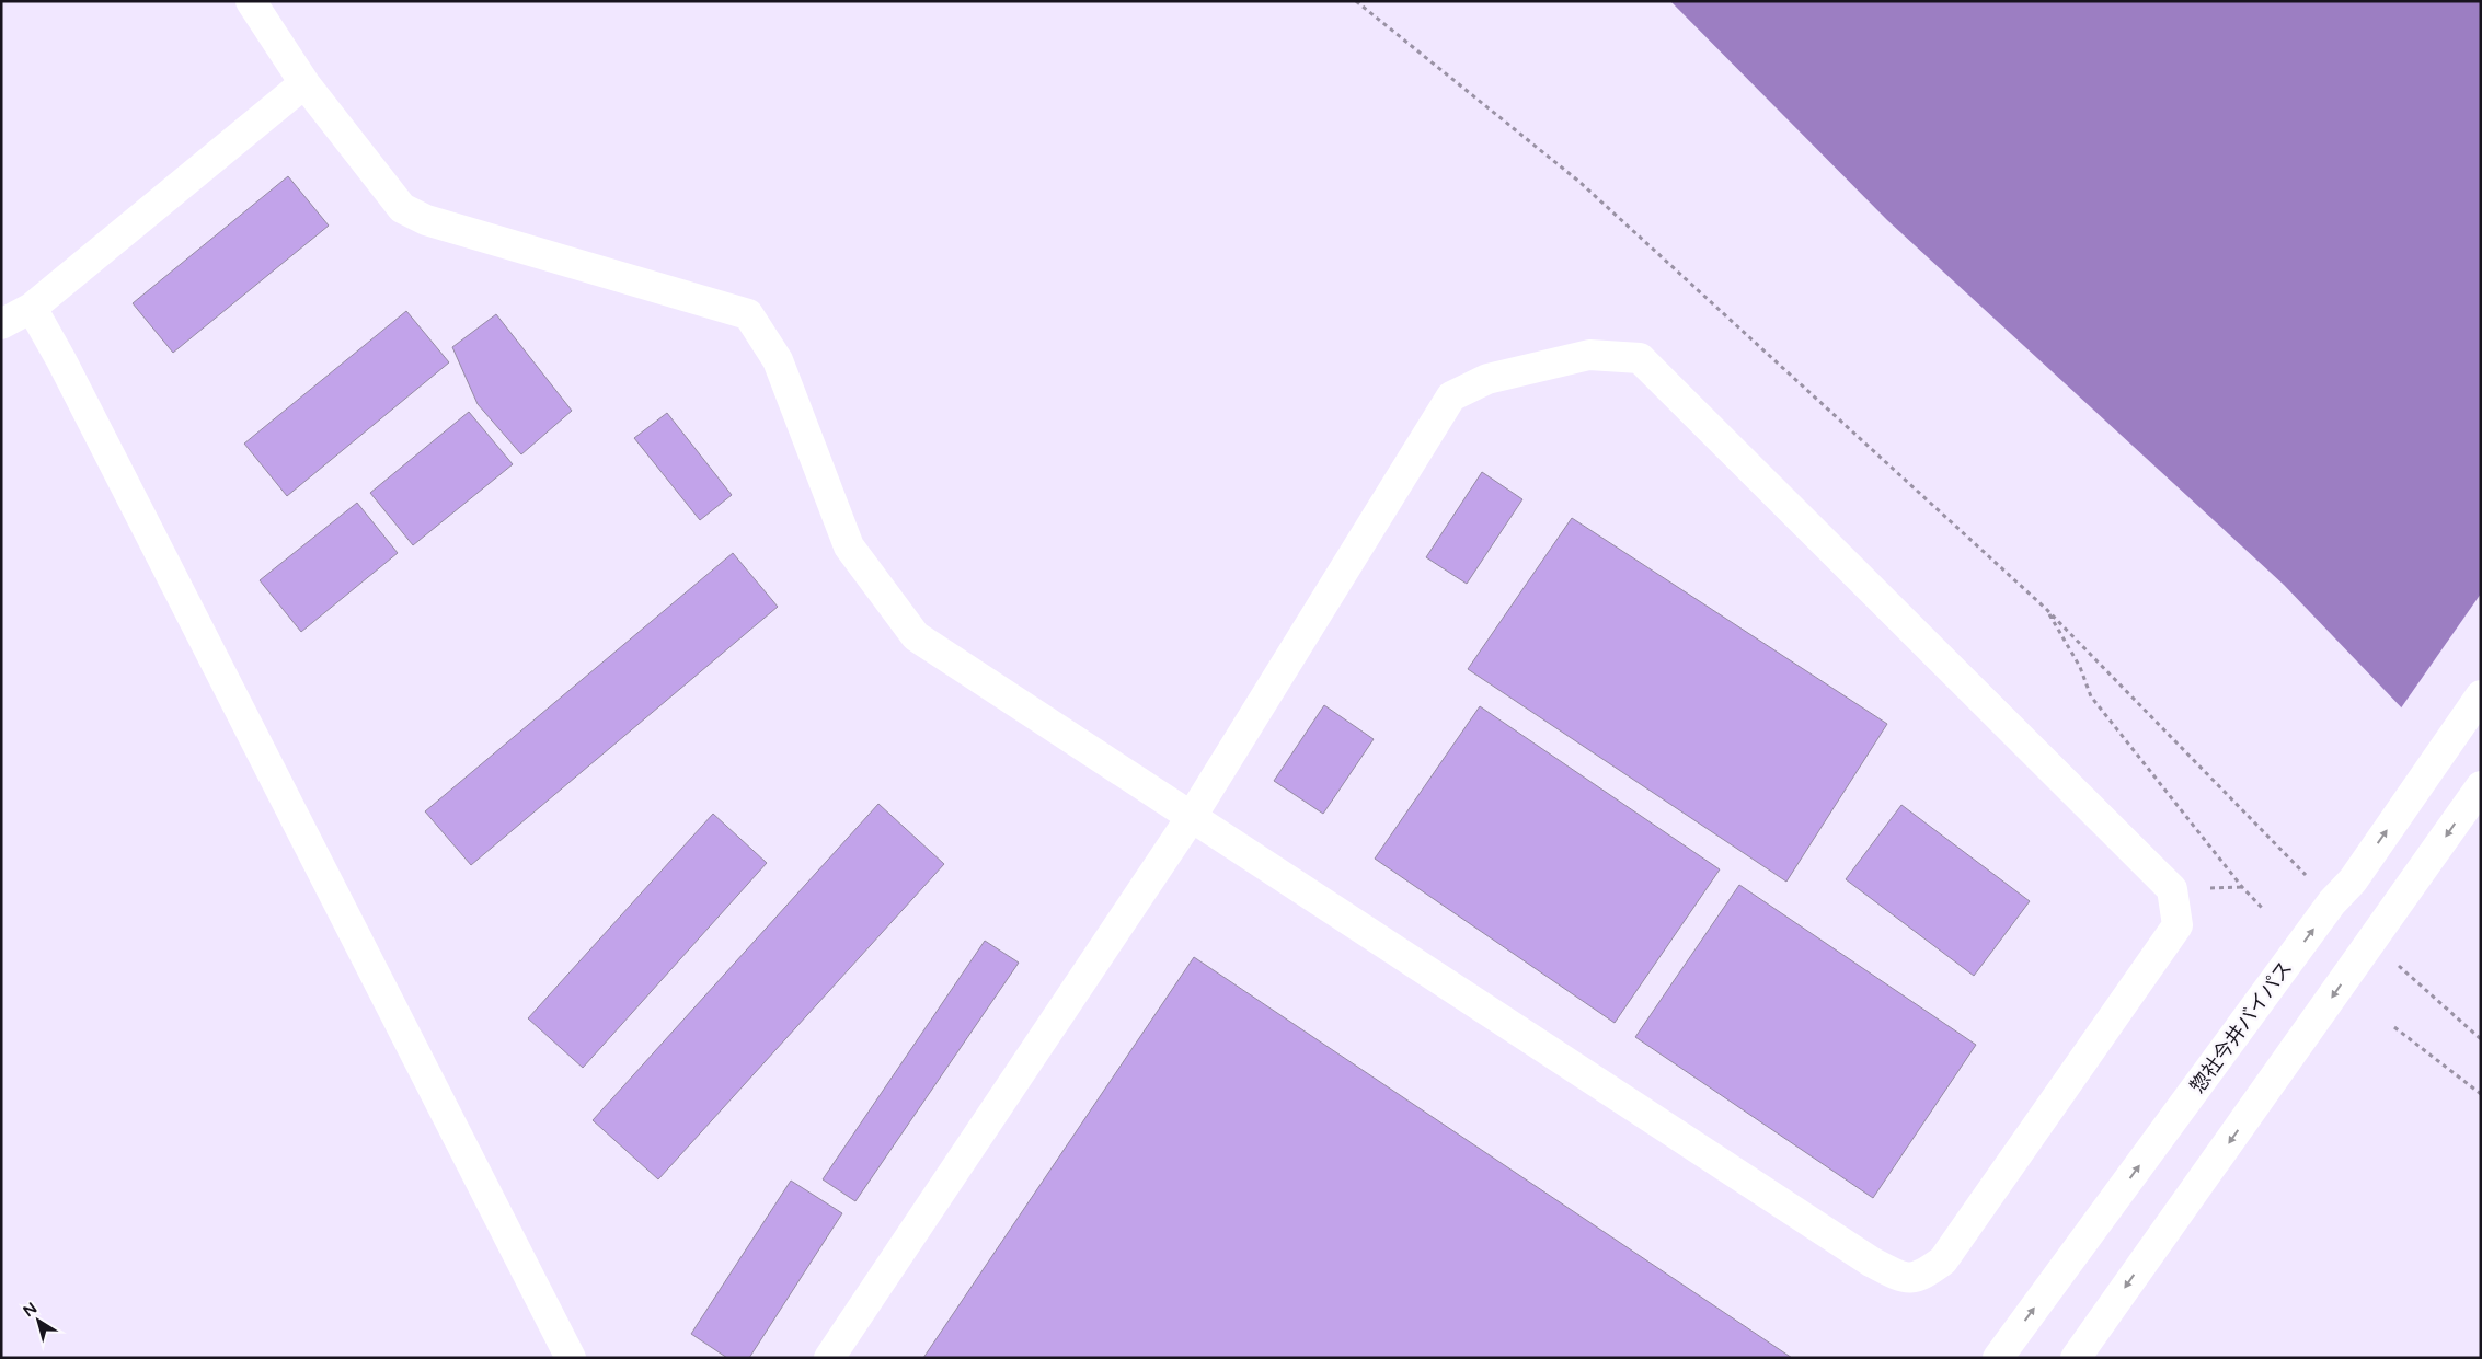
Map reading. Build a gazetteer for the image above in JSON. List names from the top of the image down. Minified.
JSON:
{"streets":{"street":["惣社今井バイパス"]},"north":"top left"}
